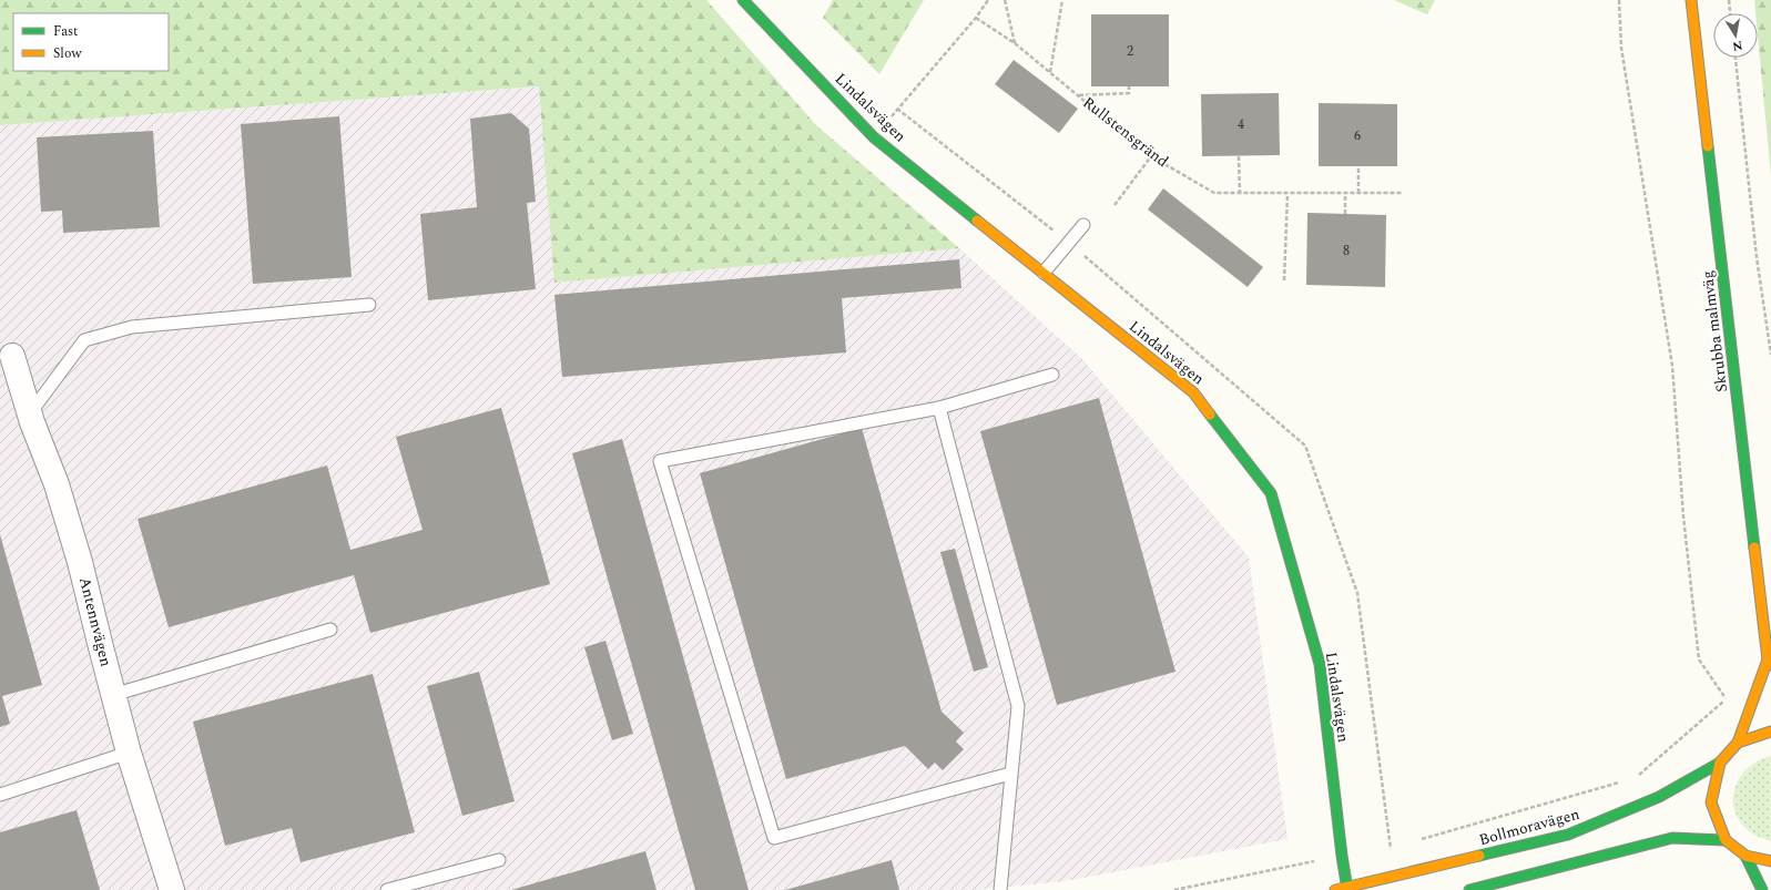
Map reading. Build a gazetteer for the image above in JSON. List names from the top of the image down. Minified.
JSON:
{"streets":{"street":["Lindalsvägen","Skrubba malmväg","Antennvägen","Bollmoravägen"],"path":["Rullstensgränd"]},"crossings":[["Lindalsvägen","Bollmoravägen"]],"house_numbers":["2","4","6","8"],"legend":["Fast","Slow"],"north":"bottom"}
